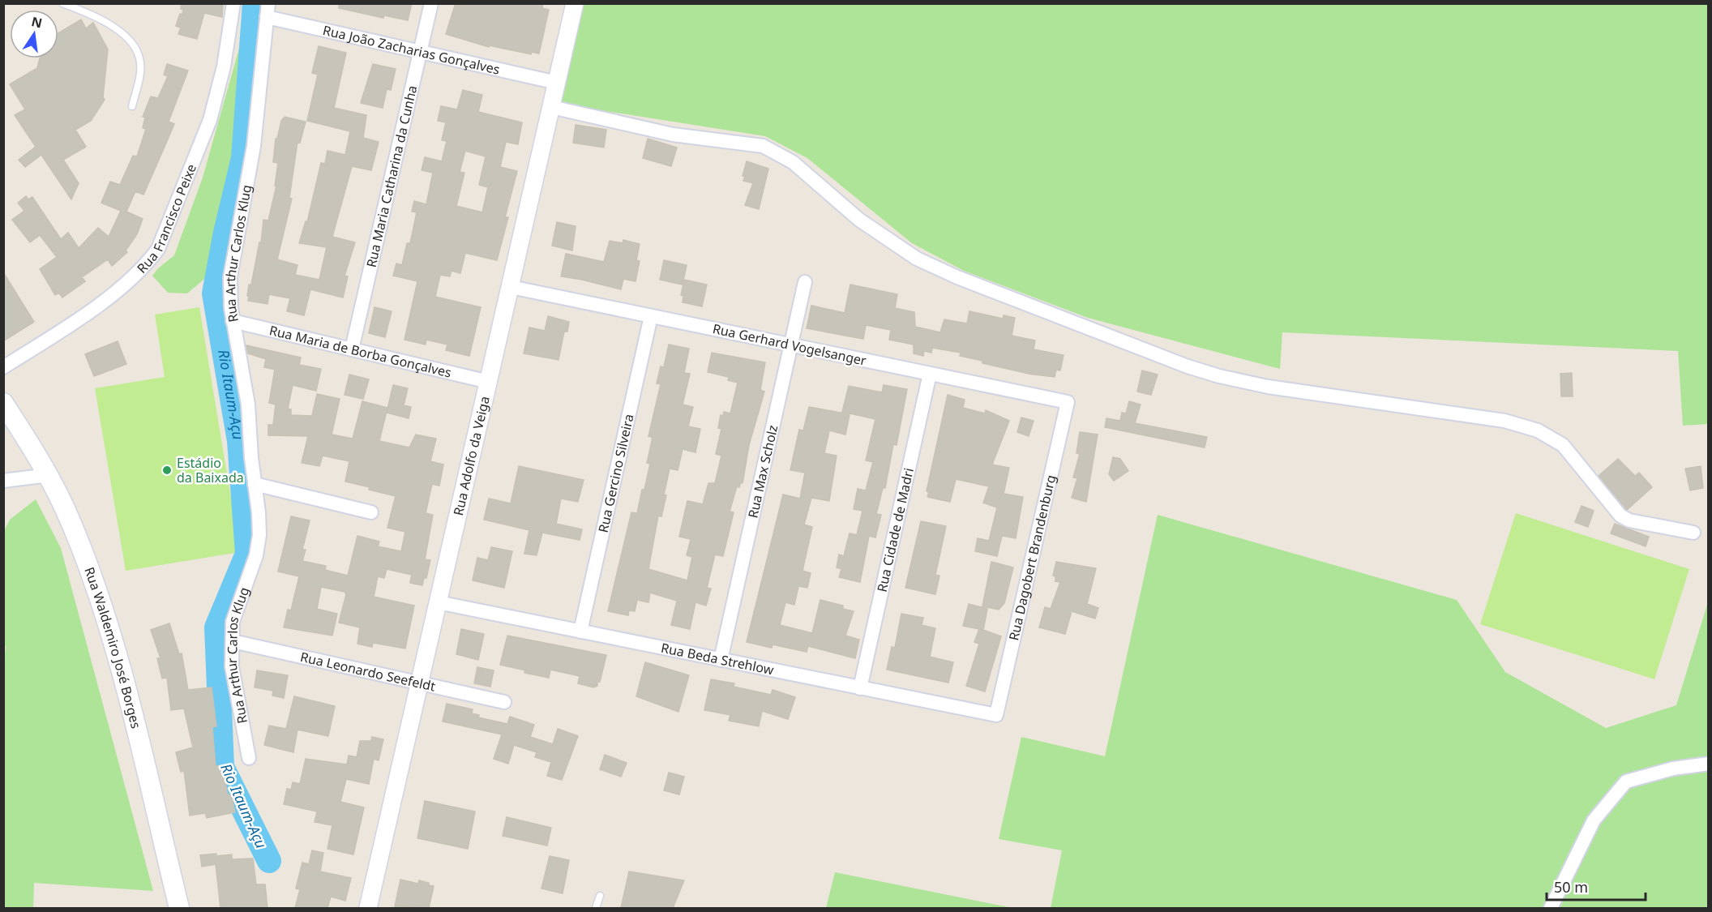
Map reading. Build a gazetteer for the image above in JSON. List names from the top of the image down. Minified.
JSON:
{"streets":{"main road":["Rua Waldemiro José Borges"],"street":["Rua João Zacharias Gonçalves","Rua Maria Catharina da Cunha","Rua Francisco Peixe","Rua Arthur Carlos Klug","Rua Gerhard Vogelsanger","Rua Maria de Borba Gonçalves","Rua Adolfo da Veiga","Rua Max Scholz","Rua Gercino Silveira","Rua Cidade de Madri","Rua Dagobert Brandenburg","Rua Beda Strehlow","Rua Leonardo Seefeldt"]},"crossings":[["Rua João Zacharias Gonçalves","Rua Maria Catharina da Cunha"],["Rua João Zacharias Gonçalves","Rua Arthur Carlos Klug"],["Rua João Zacharias Gonçalves","Rua Adolfo da Veiga"],["Rua Maria Catharina da Cunha","Rua Maria de Borba Gonçalves"],["Rua Arthur Carlos Klug","Rua Maria de Borba Gonçalves"],["Rua Arthur Carlos Klug","Rua Leonardo Seefeldt"],["Rua Gerhard Vogelsanger","Rua Adolfo da Veiga"],["Rua Gerhard Vogelsanger","Rua Max Scholz"],["Rua Gerhard Vogelsanger","Rua Gercino Silveira"],["Rua Gerhard Vogelsanger","Rua Cidade de Madri"],["Rua Gerhard Vogelsanger","Rua Dagobert Brandenburg"],["Rua Maria de Borba Gonçalves","Rua Adolfo da Veiga"],["Rua Adolfo da Veiga","Rua Beda Strehlow"],["Rua Adolfo da Veiga","Rua Leonardo Seefeldt"],["Rua Max Scholz","Rua Beda Strehlow"],["Rua Gercino Silveira","Rua Beda Strehlow"],["Rua Cidade de Madri","Rua Beda Strehlow"],["Rua Dagobert Brandenburg","Rua Beda Strehlow"]],"water":["Rio Itaum-Açu"],"places":["Estádio da Baixada"],"scale_bar":"50 m","north":"top"}
